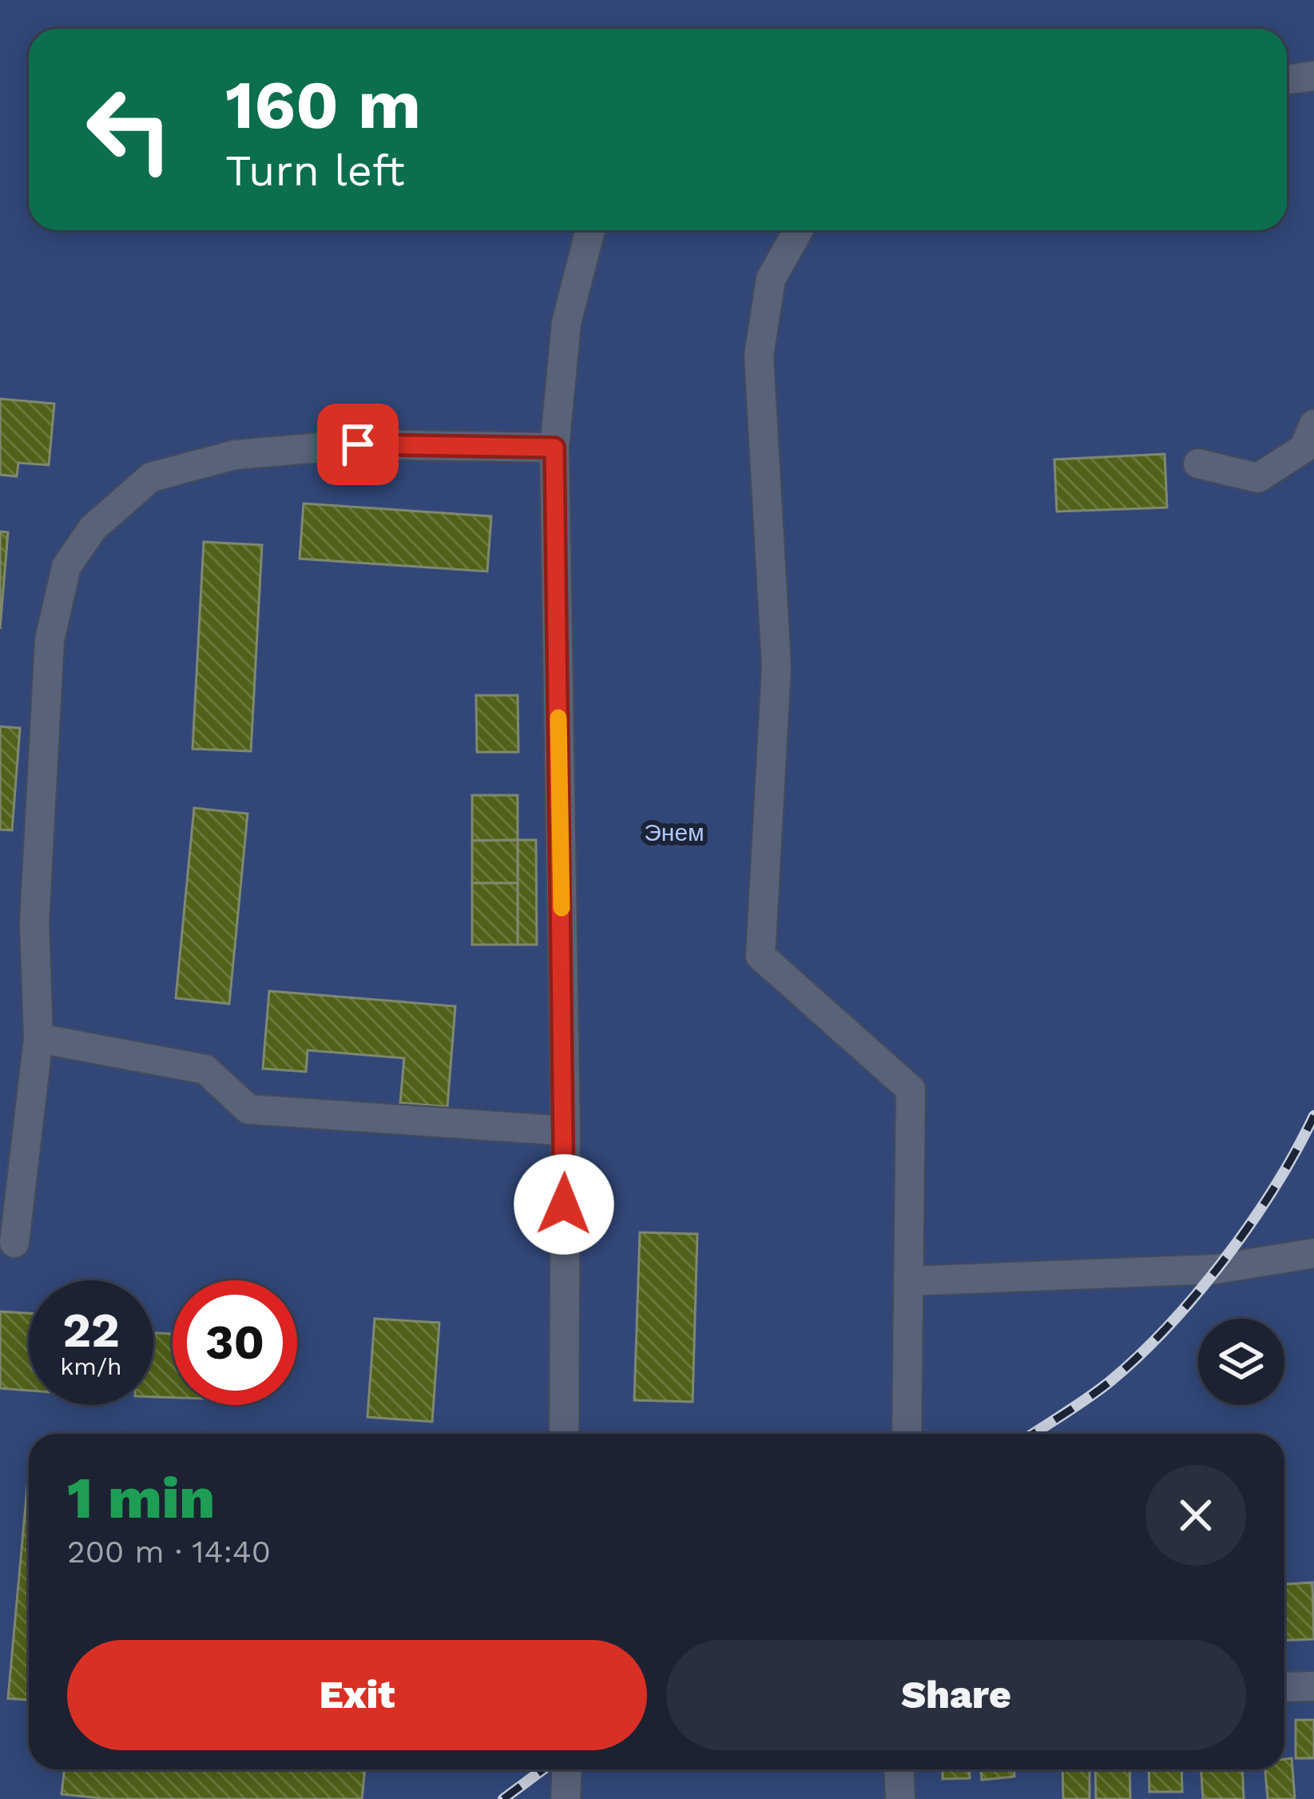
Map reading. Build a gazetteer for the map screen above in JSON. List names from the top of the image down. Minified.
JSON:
{"parks":["Энем"],"page":{"turn":["160 m","Turn left"],"speed":"22 km/h","limit":"30","heading":["1 min","200 m · 14:40"],"buttons":["Exit","Share"]}}
